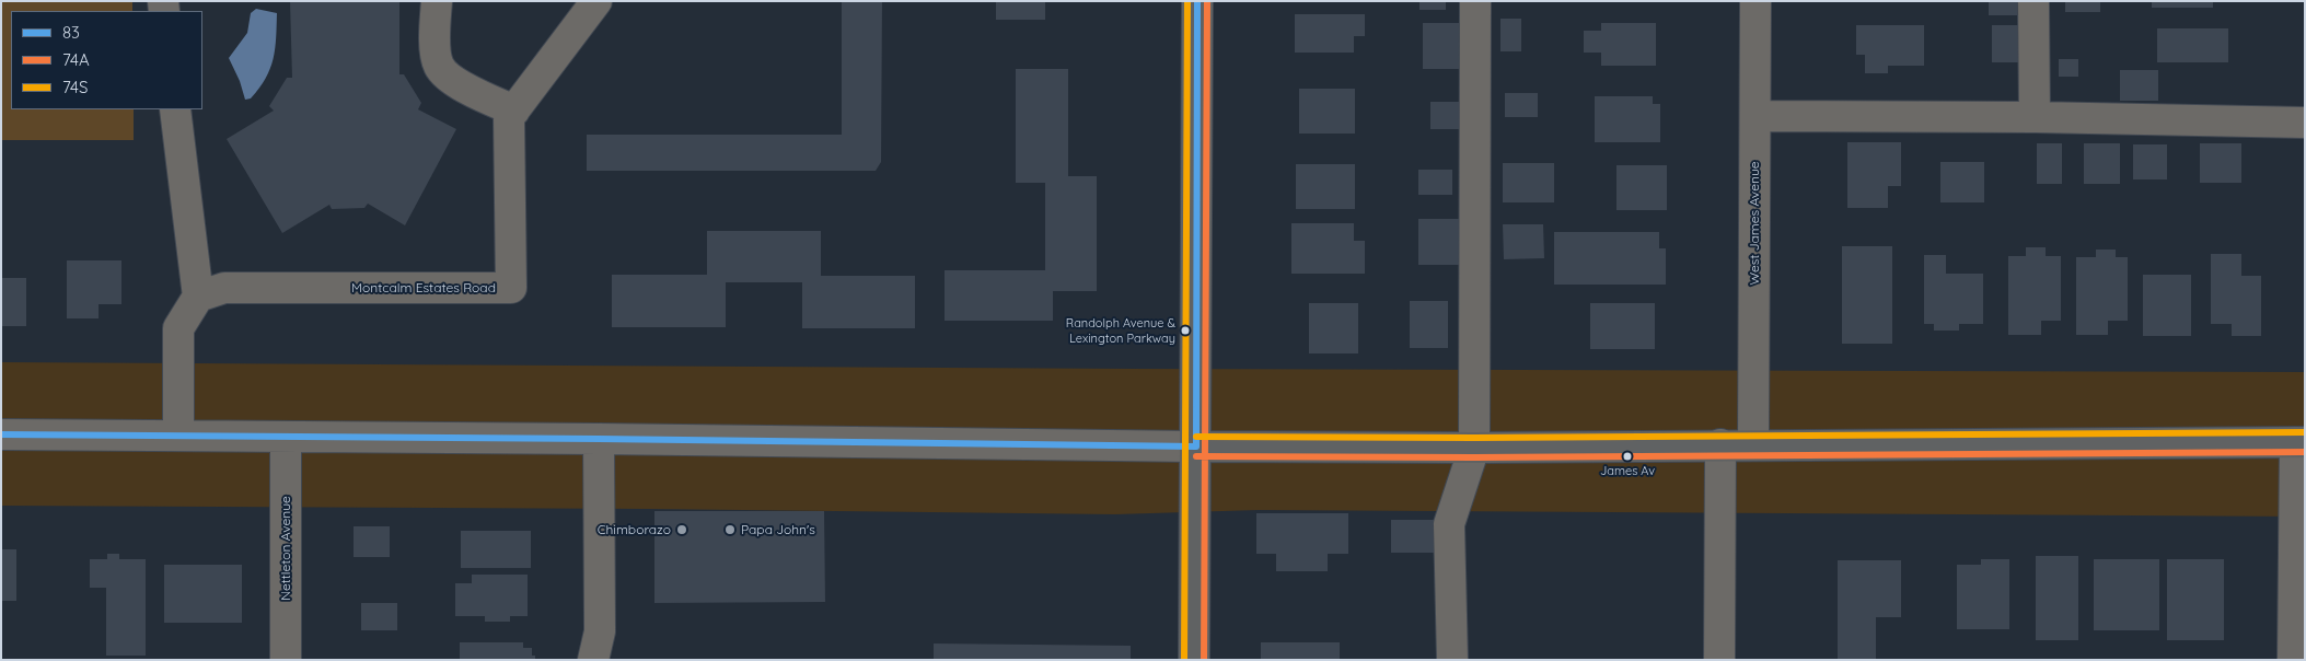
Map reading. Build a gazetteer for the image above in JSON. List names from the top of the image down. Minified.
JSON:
{"streets":{"street":["West James Avenue","Montcalm Estates Road","Nettleton Avenue"]},"places":["Randolph Avenue & Lexington Parkway","James Av","Chimborazo","Papa John's"],"lines":["transit line 83","transit line 74A","transit line 74S"],"legend":["83","74A","74S"]}
